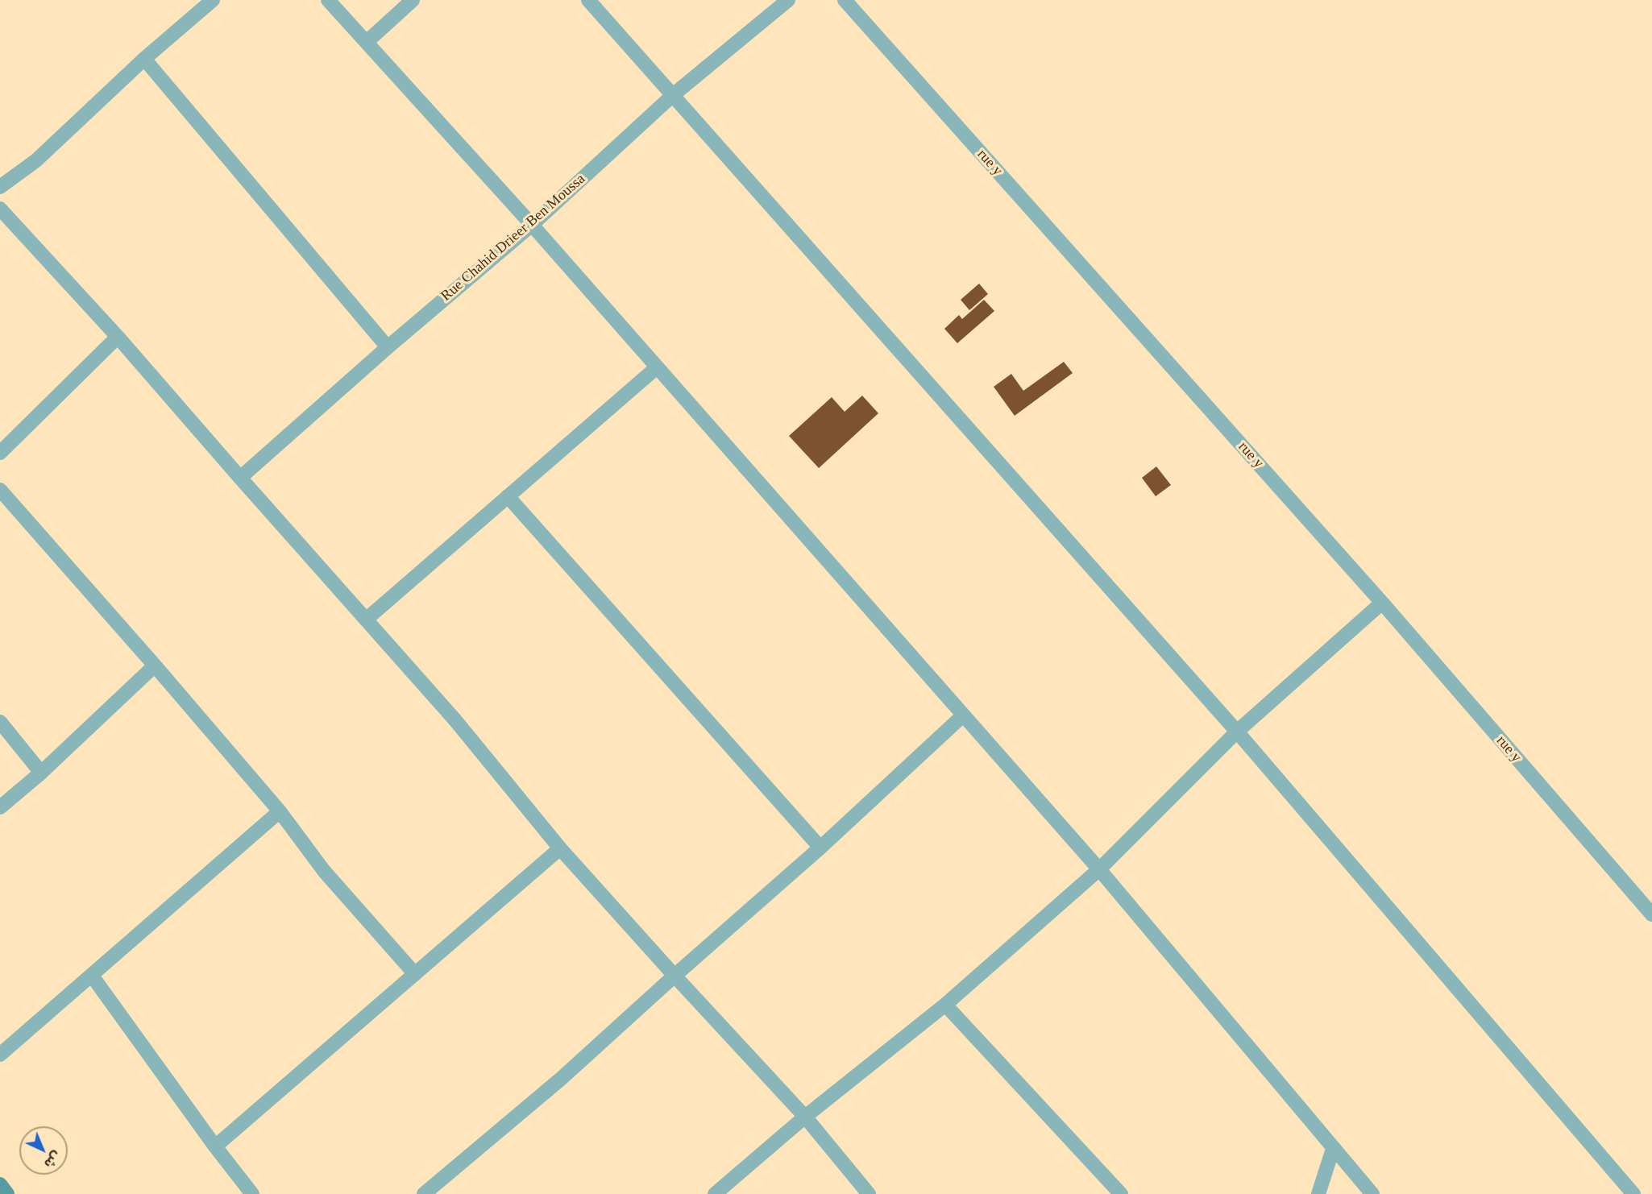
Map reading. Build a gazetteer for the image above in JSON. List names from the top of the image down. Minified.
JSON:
{"streets":{"street":["rue y","Rue Chahid Drieer Ben Moussa"]},"north":"bottom right"}
